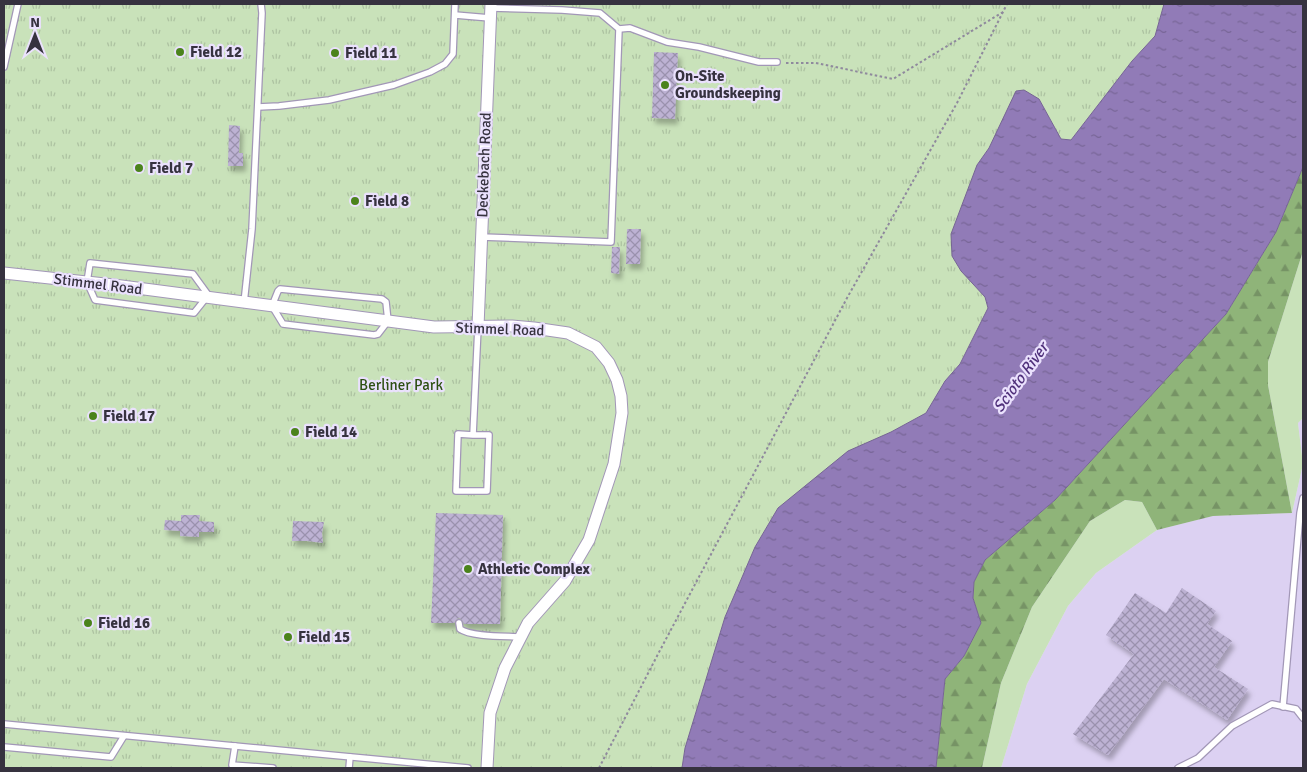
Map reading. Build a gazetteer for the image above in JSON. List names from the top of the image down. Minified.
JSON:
{"streets":{"street":["Deckebach Road","Stimmel Road"]},"crossings":[["Deckebach Road","Stimmel Road"]],"water":["Scioto River"],"parks":["Berliner Park"],"places":["Field 12","Field 11","On-Site Groundskeeping","Field 7","Field 8","Field 17","Field 14","Athletic Complex","Field 16","Field 15"],"north":"top"}
